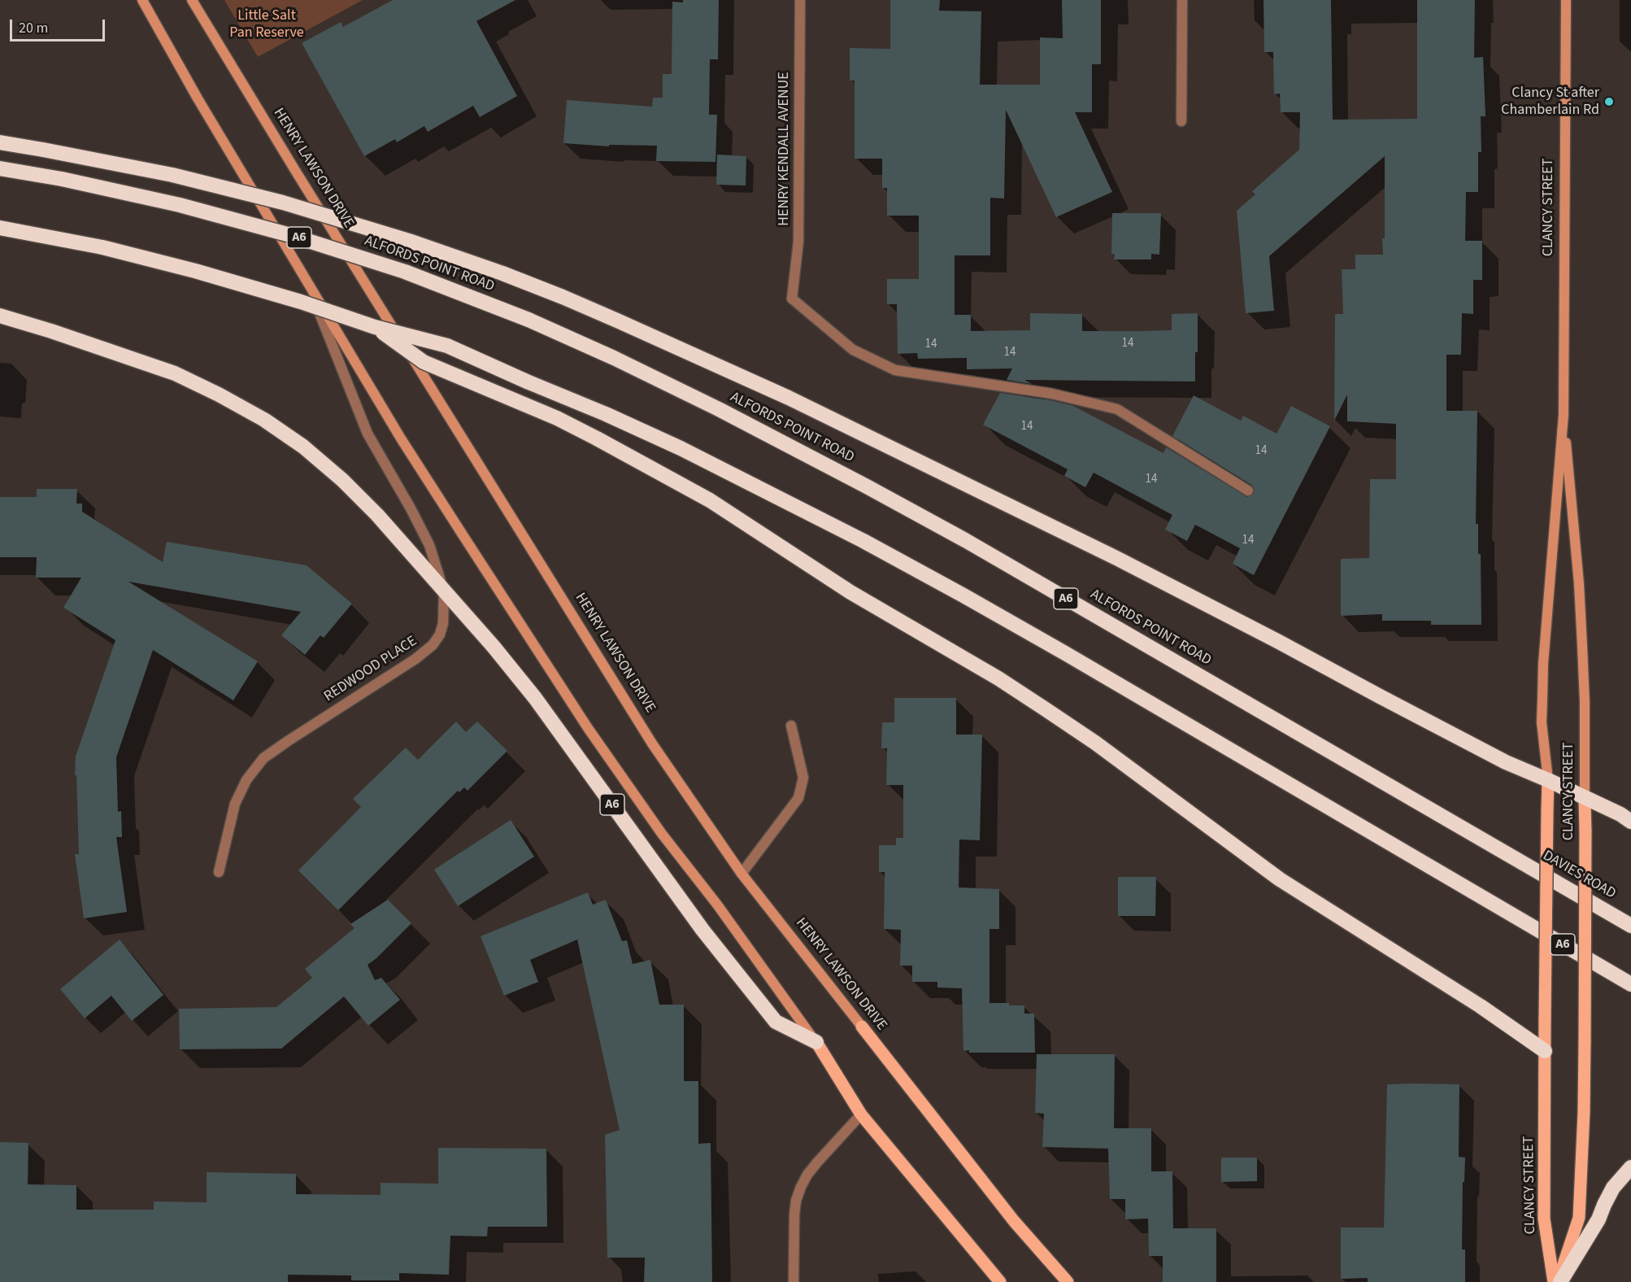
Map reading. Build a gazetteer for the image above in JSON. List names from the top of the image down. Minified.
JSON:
{"streets":{"highway":["A6","ALFORDS POINT ROAD","DAVIES ROAD"],"main road":["HENRY LAWSON DRIVE","CLANCY STREET"],"street":["HENRY KENDALL AVENUE","REDWOOD PLACE"]},"crossings":[["A6","REDWOOD PLACE"],["ALFORDS POINT ROAD","DAVIES ROAD"]],"parks":["Little Salt Pan Reserve"],"places":["Clancy St after Chamberlain Rd"],"house_numbers":["14","14","14","14","14","14","14"],"scale_bar":"20 m"}
